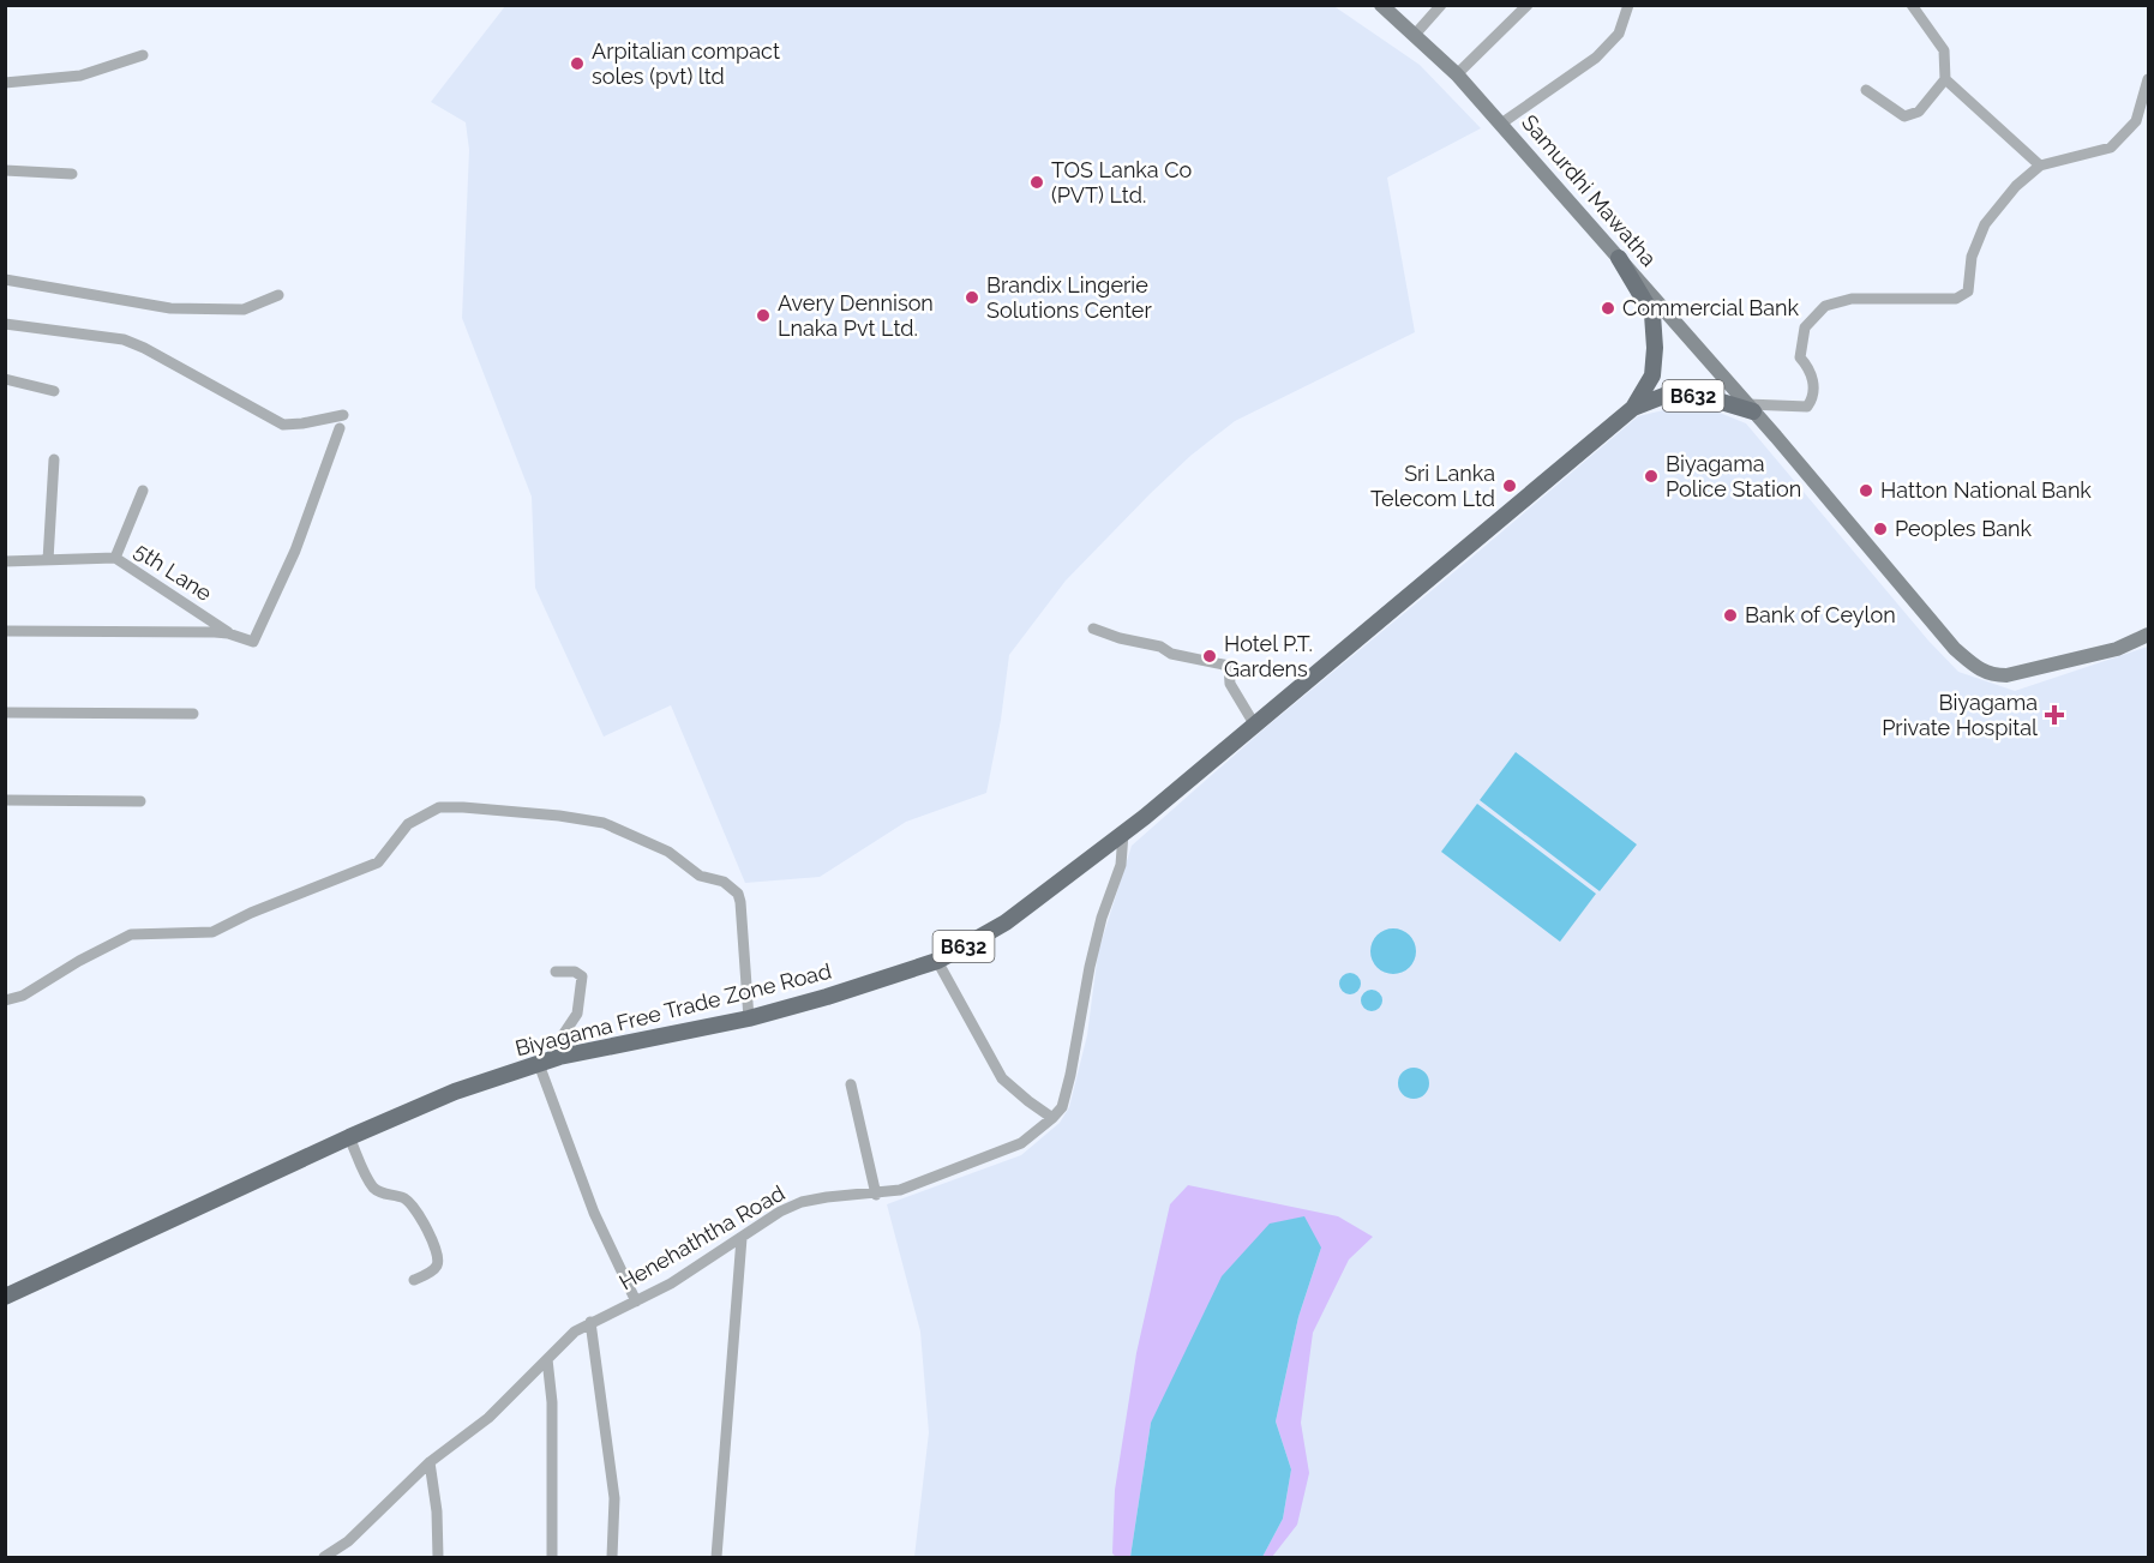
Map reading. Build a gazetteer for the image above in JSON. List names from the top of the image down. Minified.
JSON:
{"streets":{"main road":["Samurdhi Mawatha","B632","Biyagama Free Trade Zone Road"],"street":["5th Lane","Henehaththa Road"]},"crossings":[["Samurdhi Mawatha","Biyagama Free Trade Zone Road"],["Biyagama Free Trade Zone Road","Henehaththa Road"]],"places":{"other":["Arpitalian compact soles (pvt) ltd","TOS Lanka Co (PVT) Ltd.","Brandix Lingerie Solutions Center","Commercial Bank","Avery Dennison Lnaka Pvt Ltd.","Biyagama Police Station","Sri Lanka Telecom Ltd","Hatton National Bank","Peoples Bank","Bank of Ceylon","Hotel P.T. Gardens"],"health":["Biyagama Private Hospital"]}}
